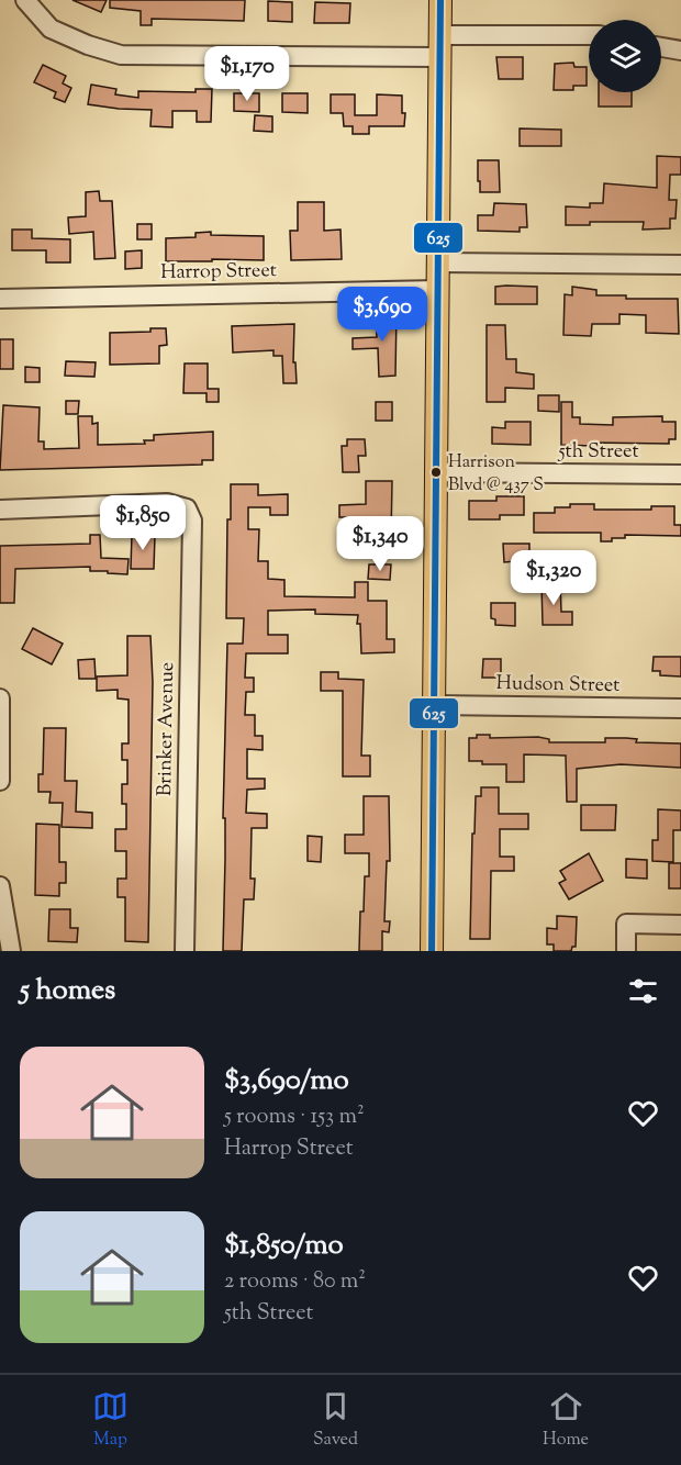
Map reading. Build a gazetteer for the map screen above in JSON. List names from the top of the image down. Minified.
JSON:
{"streets":{"street":["Harrop Street","5th Street","Hudson Street","Brinker Avenue"]},"places":["Harrison Blvd @ 437 S"],"lines":["transit line 625"],"page":{"price":["$1,170","$3,690","$1,850","$1,340","$1,320"],"heading":"5 homes","list":[{"name":"$3,690/mo","note":"5 rooms · 153 m² · Harrop Street"},{"name":"$1,850/mo","note":"2 rooms · 80 m² · 5th Street"}],"tabs":["Map","Saved","Home"]}}
